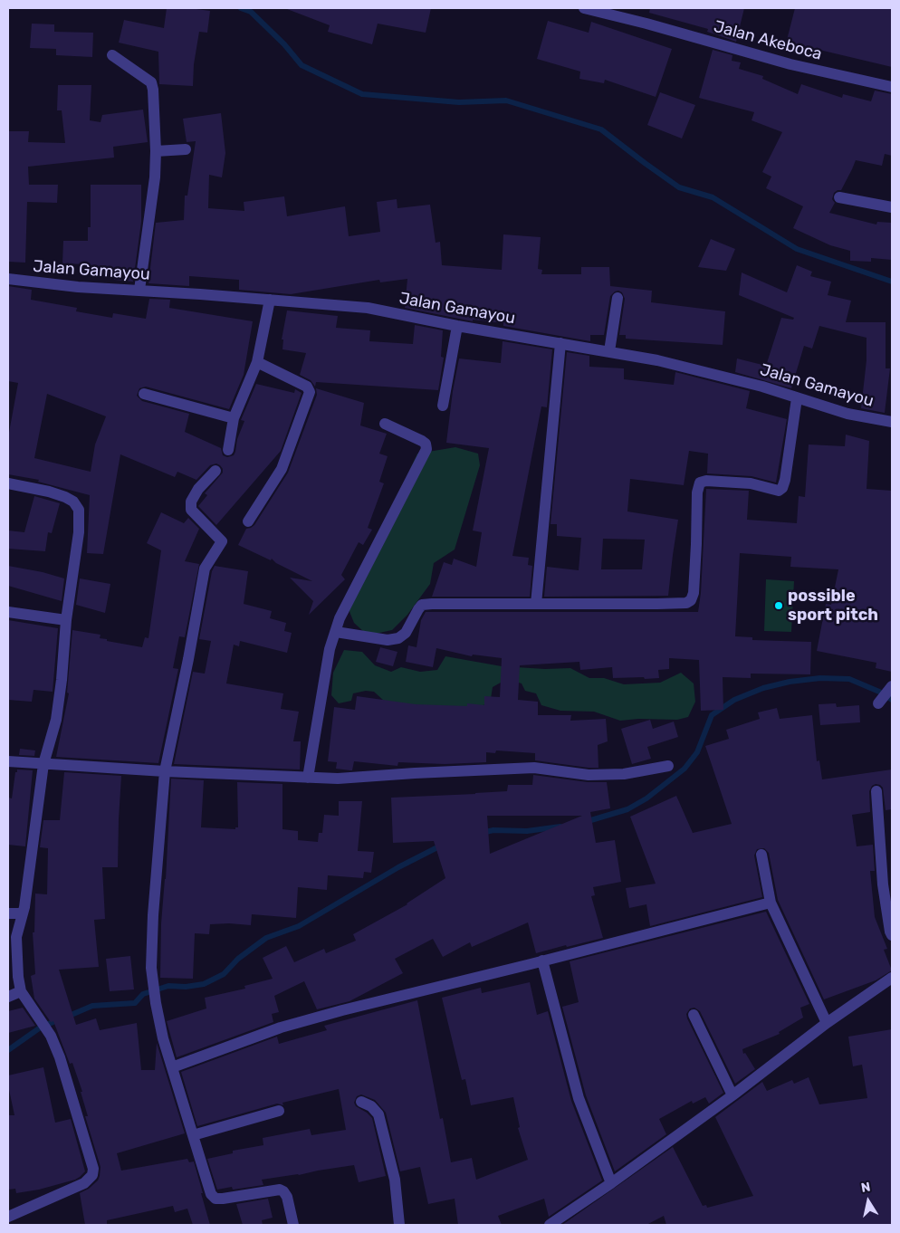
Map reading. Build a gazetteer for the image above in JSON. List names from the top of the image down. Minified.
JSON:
{"streets":{"street":["Jalan Akeboca","Jalan Gamayou"]},"places":["possible sport pitch"],"north":"top"}
